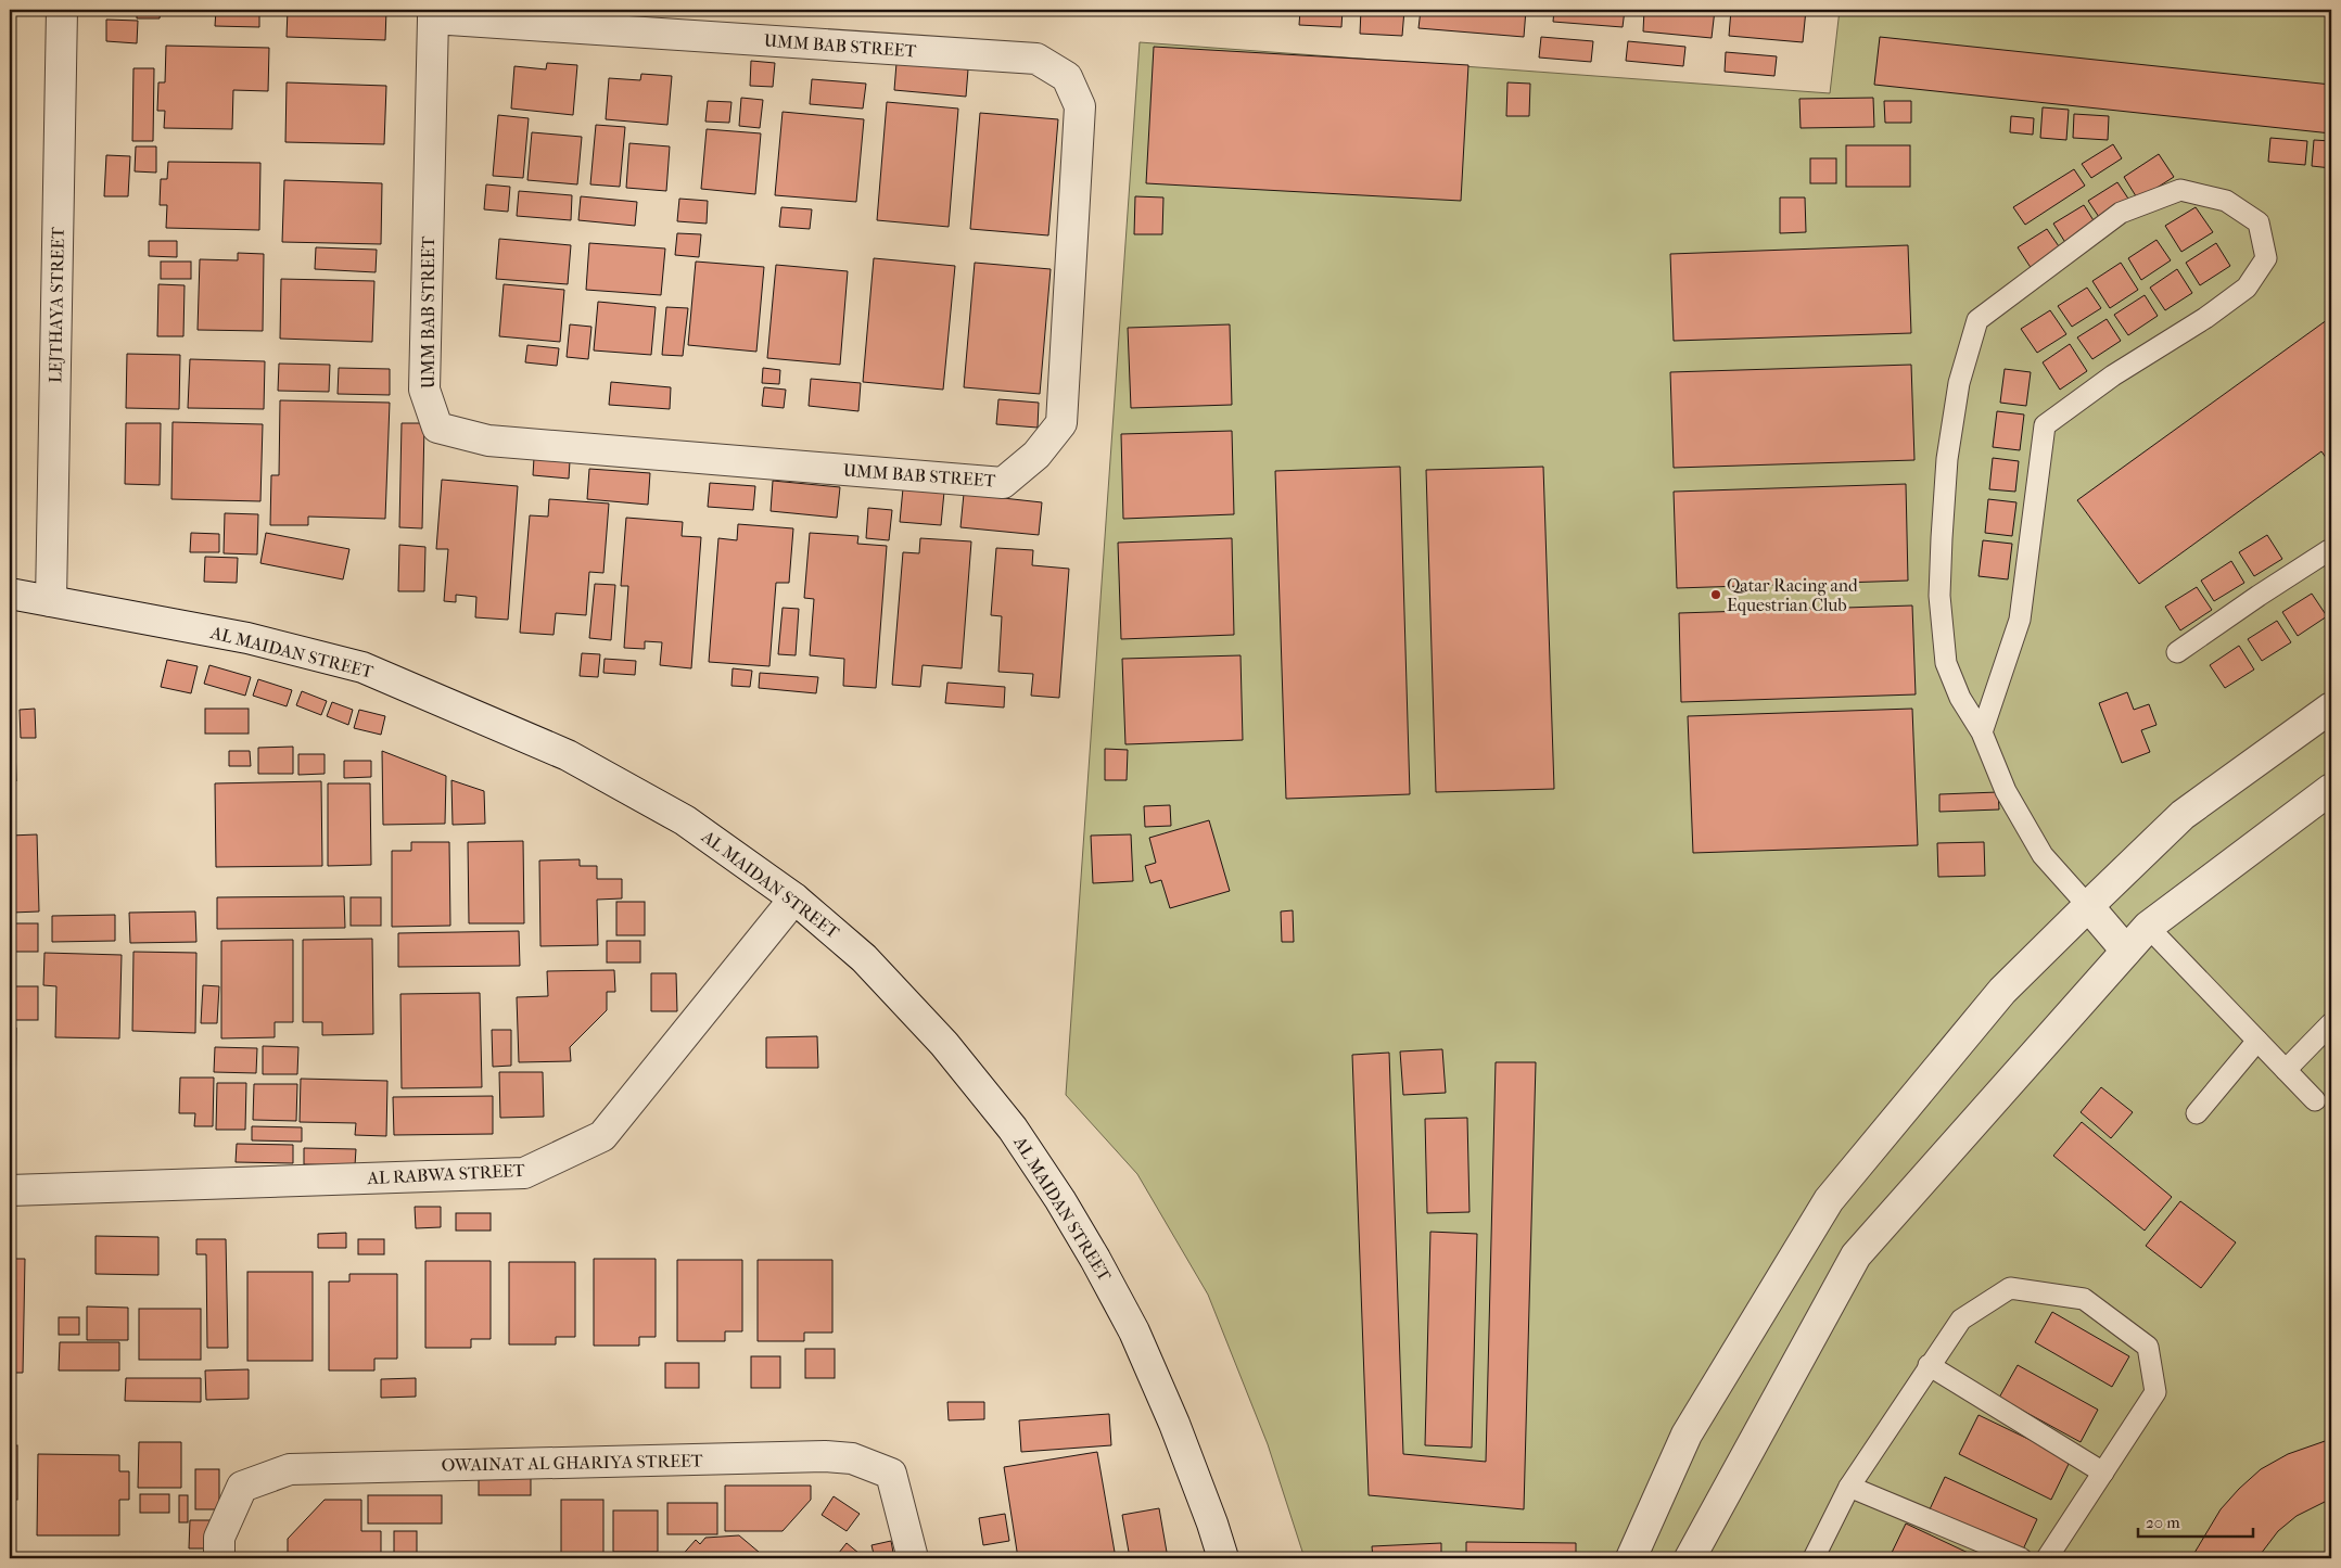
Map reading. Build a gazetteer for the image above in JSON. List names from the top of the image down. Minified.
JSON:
{"streets":{"street":["UMM BAB STREET","LEJTHAYA STREET","AL MAIDAN STREET","AL RABWA STREET","OWAINAT AL GHARIYA STREET"]},"crossings":[["LEJTHAYA STREET","AL MAIDAN STREET"],["AL MAIDAN STREET","AL RABWA STREET"]],"places":["Qatar Racing and Equestrian Club"],"scale_bar":"20 m"}
